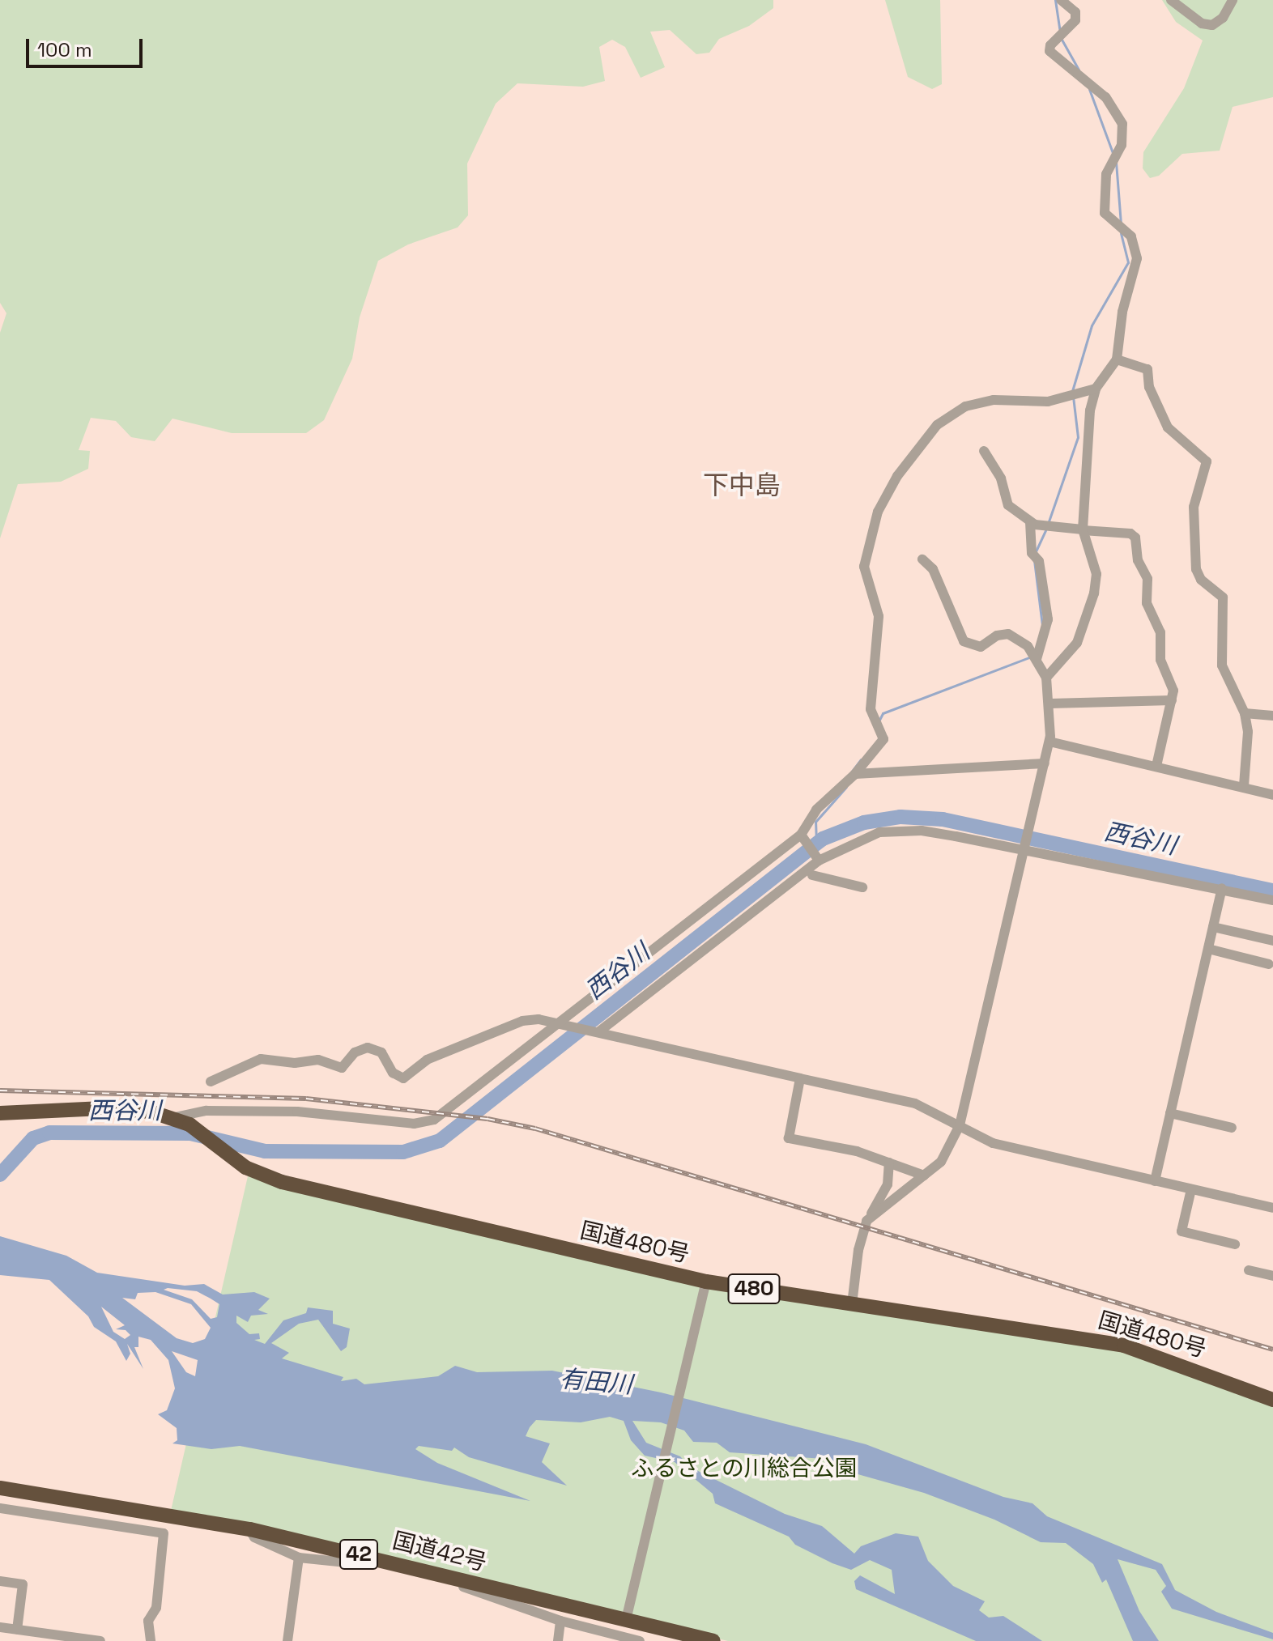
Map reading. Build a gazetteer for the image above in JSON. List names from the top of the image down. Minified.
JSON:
{"streets":{"highway":["国道480号","480","国道42号","42"]},"districts":["下中島"],"water":["西谷川","有田川"],"parks":["ふるさとの川総合公園"],"scale_bar":"100 m"}
